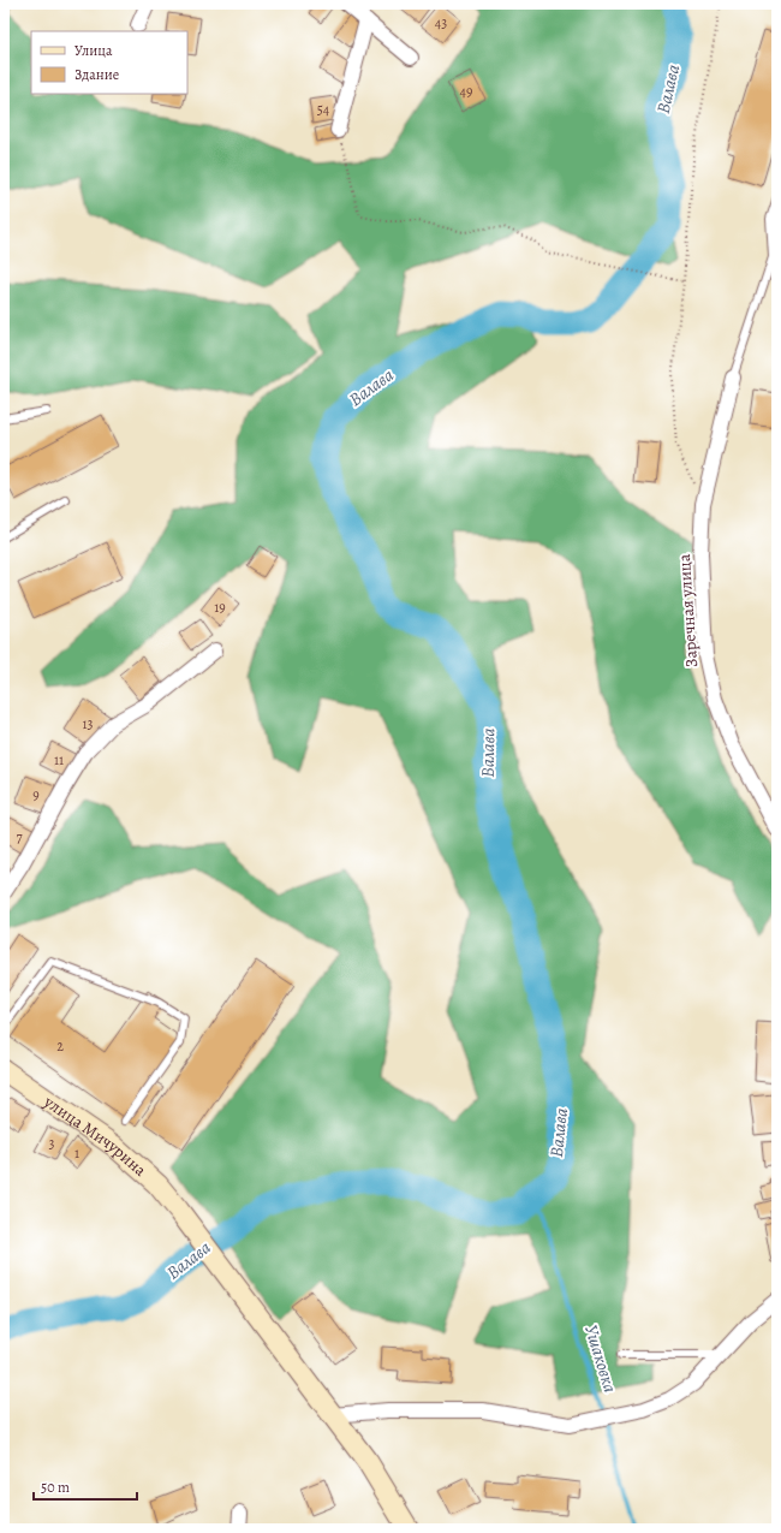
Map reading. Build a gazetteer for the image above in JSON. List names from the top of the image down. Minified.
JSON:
{"streets":{"main road":["улица Мичурина"],"street":["Заречная улица"]},"water":["Валава","Ушаковка"],"house_numbers":["43","49","54","19","13","11","9","7","2","3","1"],"legend":["Улица","Здание"],"scale_bar":"50 m"}
